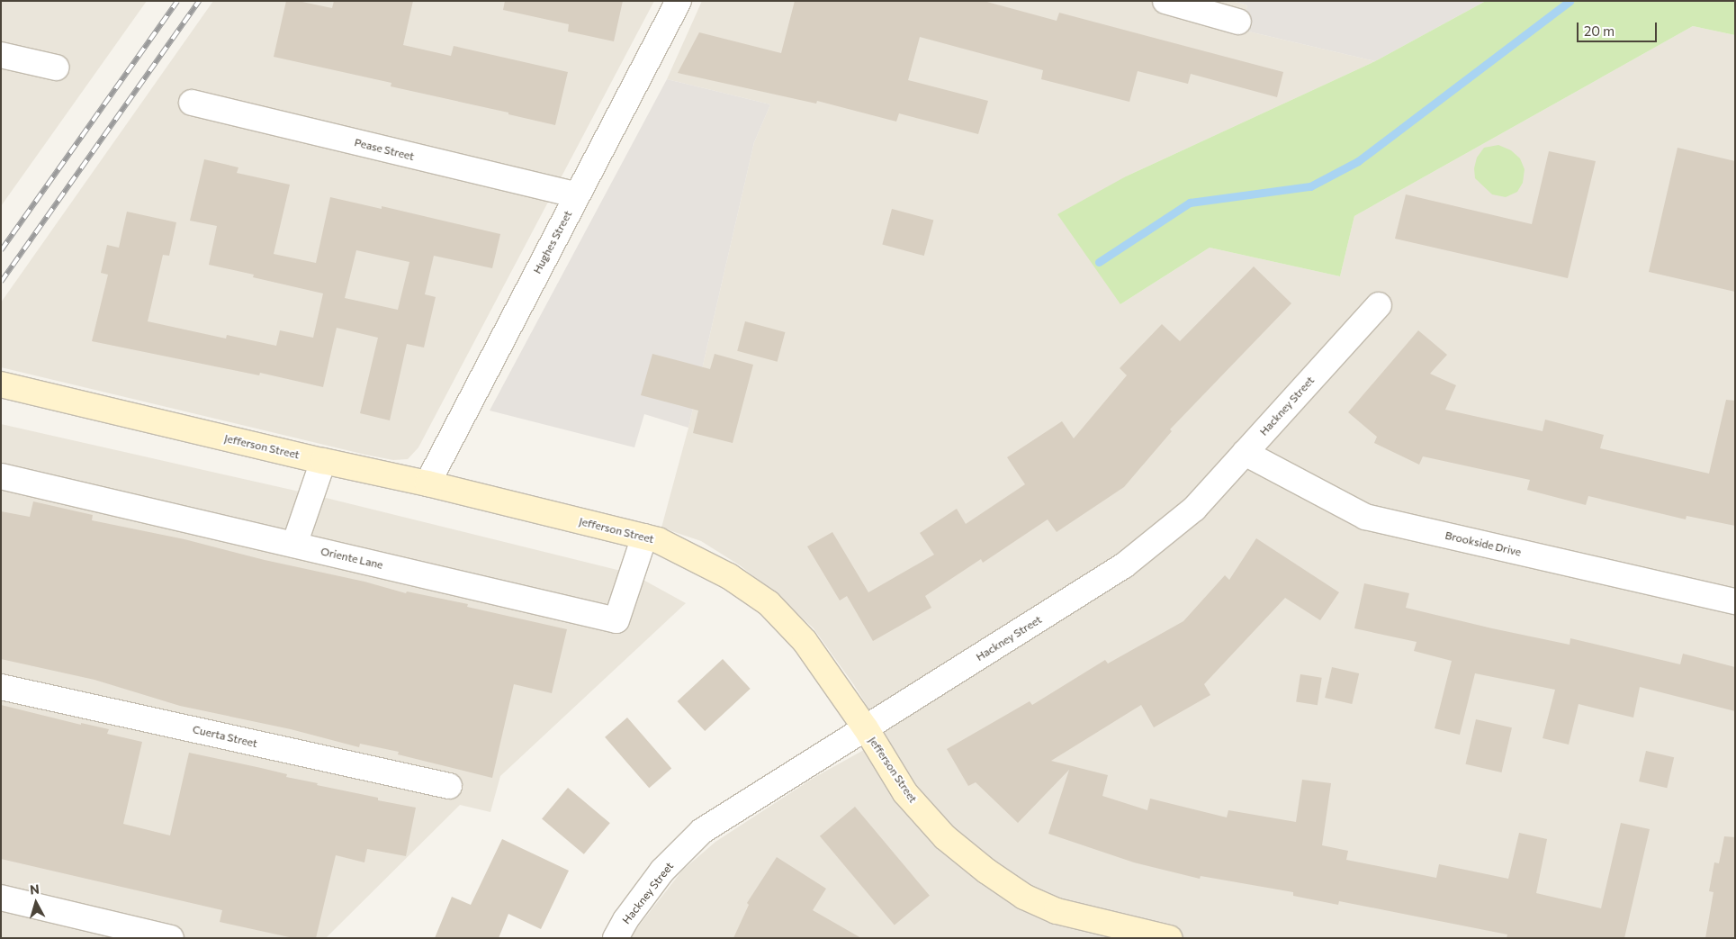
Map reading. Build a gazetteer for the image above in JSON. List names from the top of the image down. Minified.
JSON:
{"streets":{"street":["Pease Street","Hughes Street","Hackney Street","Jefferson Street","Brookside Drive","Oriente Lane","Cuerta Street"]},"crossings":[["Pease Street","Hughes Street"],["Hughes Street","Jefferson Street"],["Hackney Street","Jefferson Street"],["Hackney Street","Brookside Drive"],["Jefferson Street","Oriente Lane"]],"scale_bar":"20 m","north":"top"}
